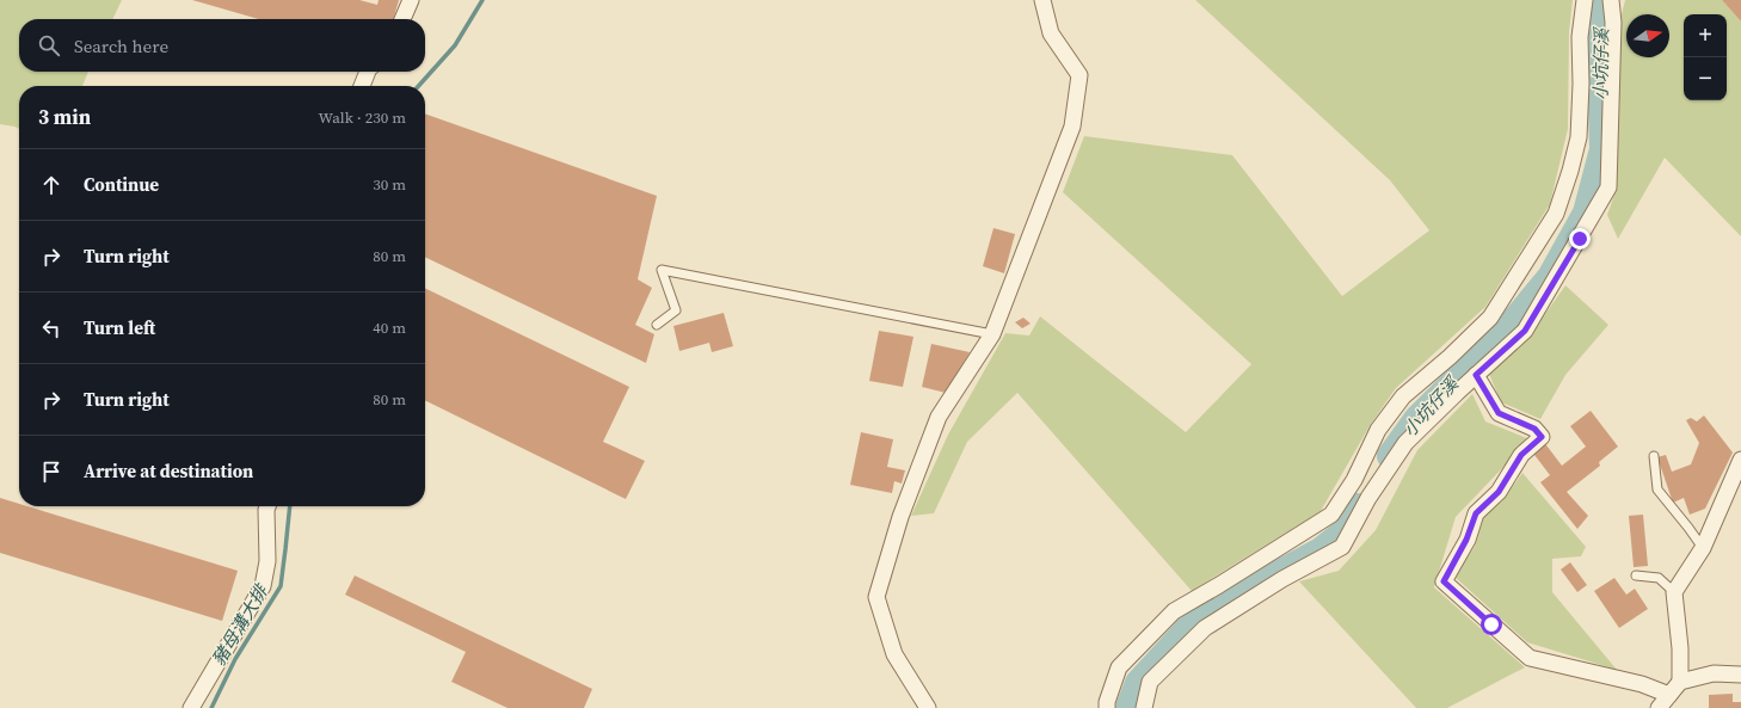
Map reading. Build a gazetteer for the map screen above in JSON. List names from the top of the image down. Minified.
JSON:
{"water":["小坑仔溪","豬母溝大排"],"north":"right","page":{"map_buttons":["+","−"],"search":"Search here","heading":["3 min","Walk · 230 m"],"list":[["Continue","30 m"],["Turn right","80 m"],["Turn left","40 m"],["Turn right","80 m"],"Arrive at destination"]}}
